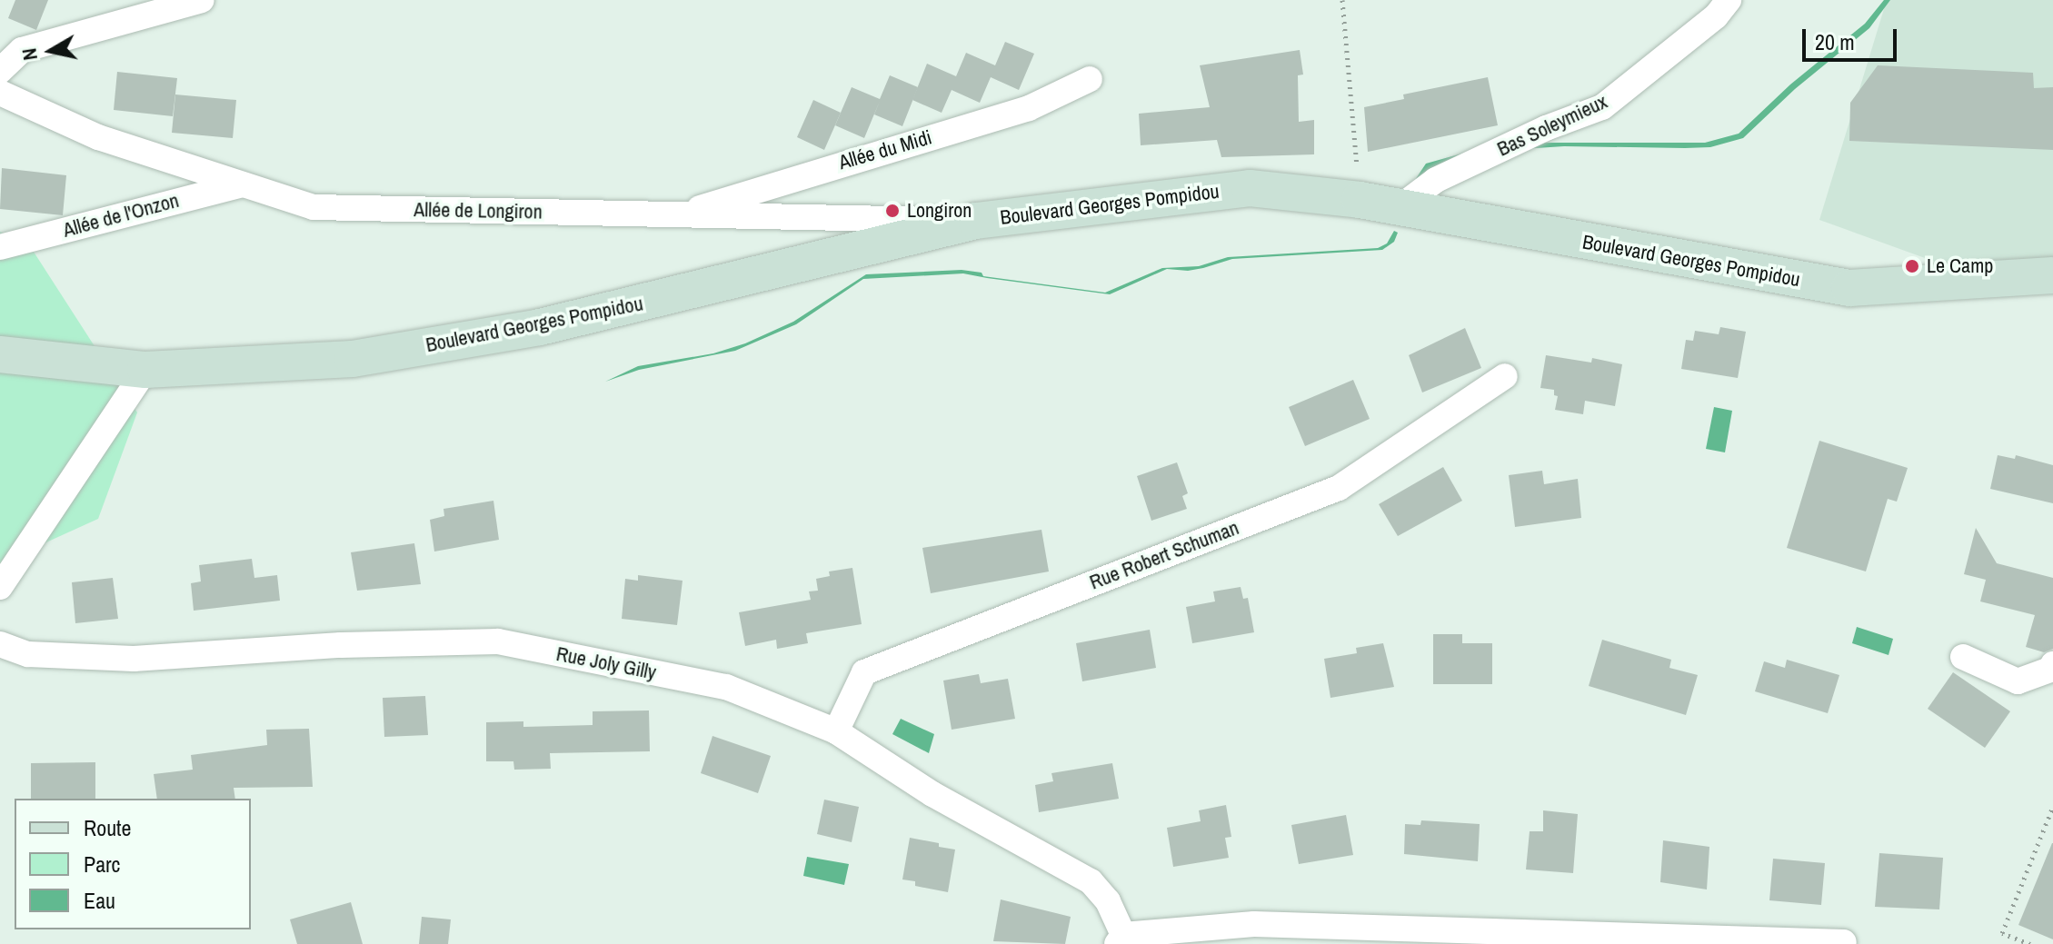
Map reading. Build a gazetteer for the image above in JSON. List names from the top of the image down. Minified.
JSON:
{"streets":{"main road":["Boulevard Georges Pompidou"],"street":["Bas Soleymieux","Allée du Midi","Allée de Longiron","Allée de l'Onzon","Rue Robert Schuman","Rue Joly Gilly"]},"crossings":[["Bas Soleymieux","Boulevard Georges Pompidou"],["Allée du Midi","Allée de Longiron"],["Boulevard Georges Pompidou","Allée de Longiron"],["Allée de Longiron","Allée de l'Onzon"],["Rue Robert Schuman","Rue Joly Gilly"]],"places":["Longiron","Le Camp"],"legend":["Route","Parc","Eau"],"scale_bar":"20 m","north":"left"}
